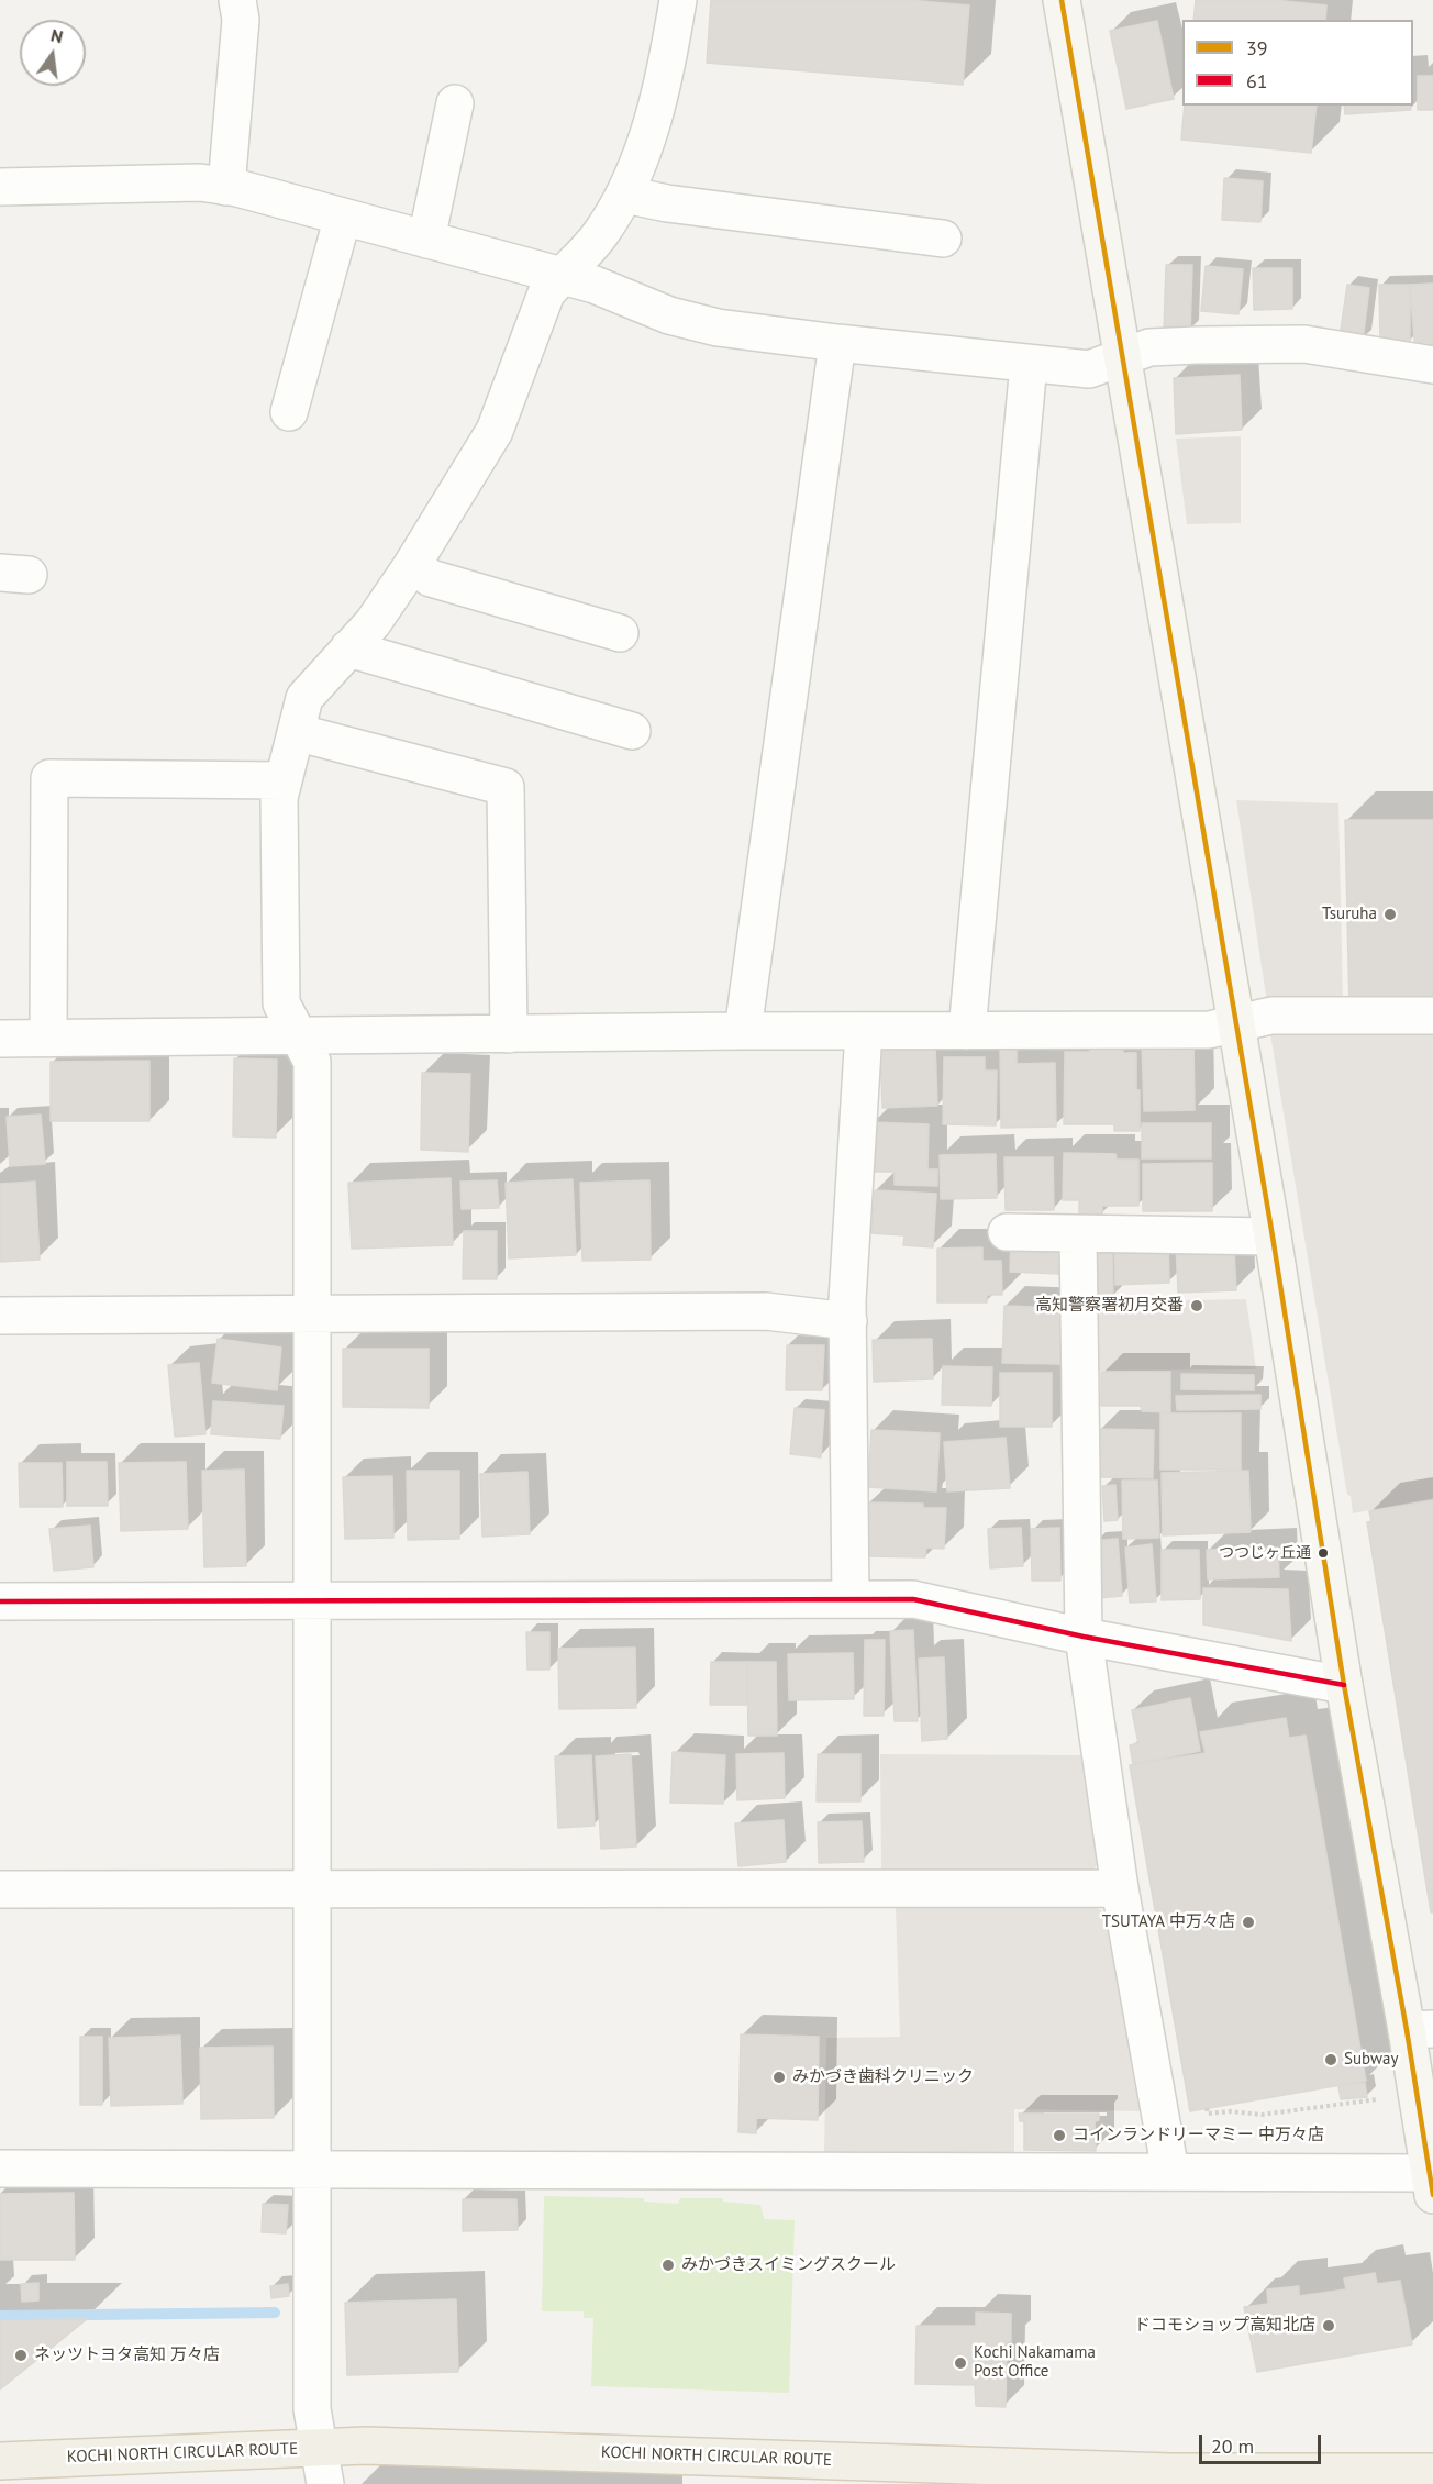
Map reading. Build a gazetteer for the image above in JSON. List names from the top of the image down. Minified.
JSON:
{"streets":{"main road":["KOCHI NORTH CIRCULAR ROUTE"]},"places":["Tsuruha","高知警察署初月交番","つつじヶ丘通","TSUTAYA 中万々店","Subway","みかづき歯科クリニック","コインランドリーマミー 中万々店","みかづきスイミングスクール","ドコモショップ高知北店","ネッツトヨタ高知 万々店","Kochi Nakamama Post Office"],"lines":["transit line 39","transit line 61"],"legend":["39","61"],"scale_bar":"20 m","north":"top"}
